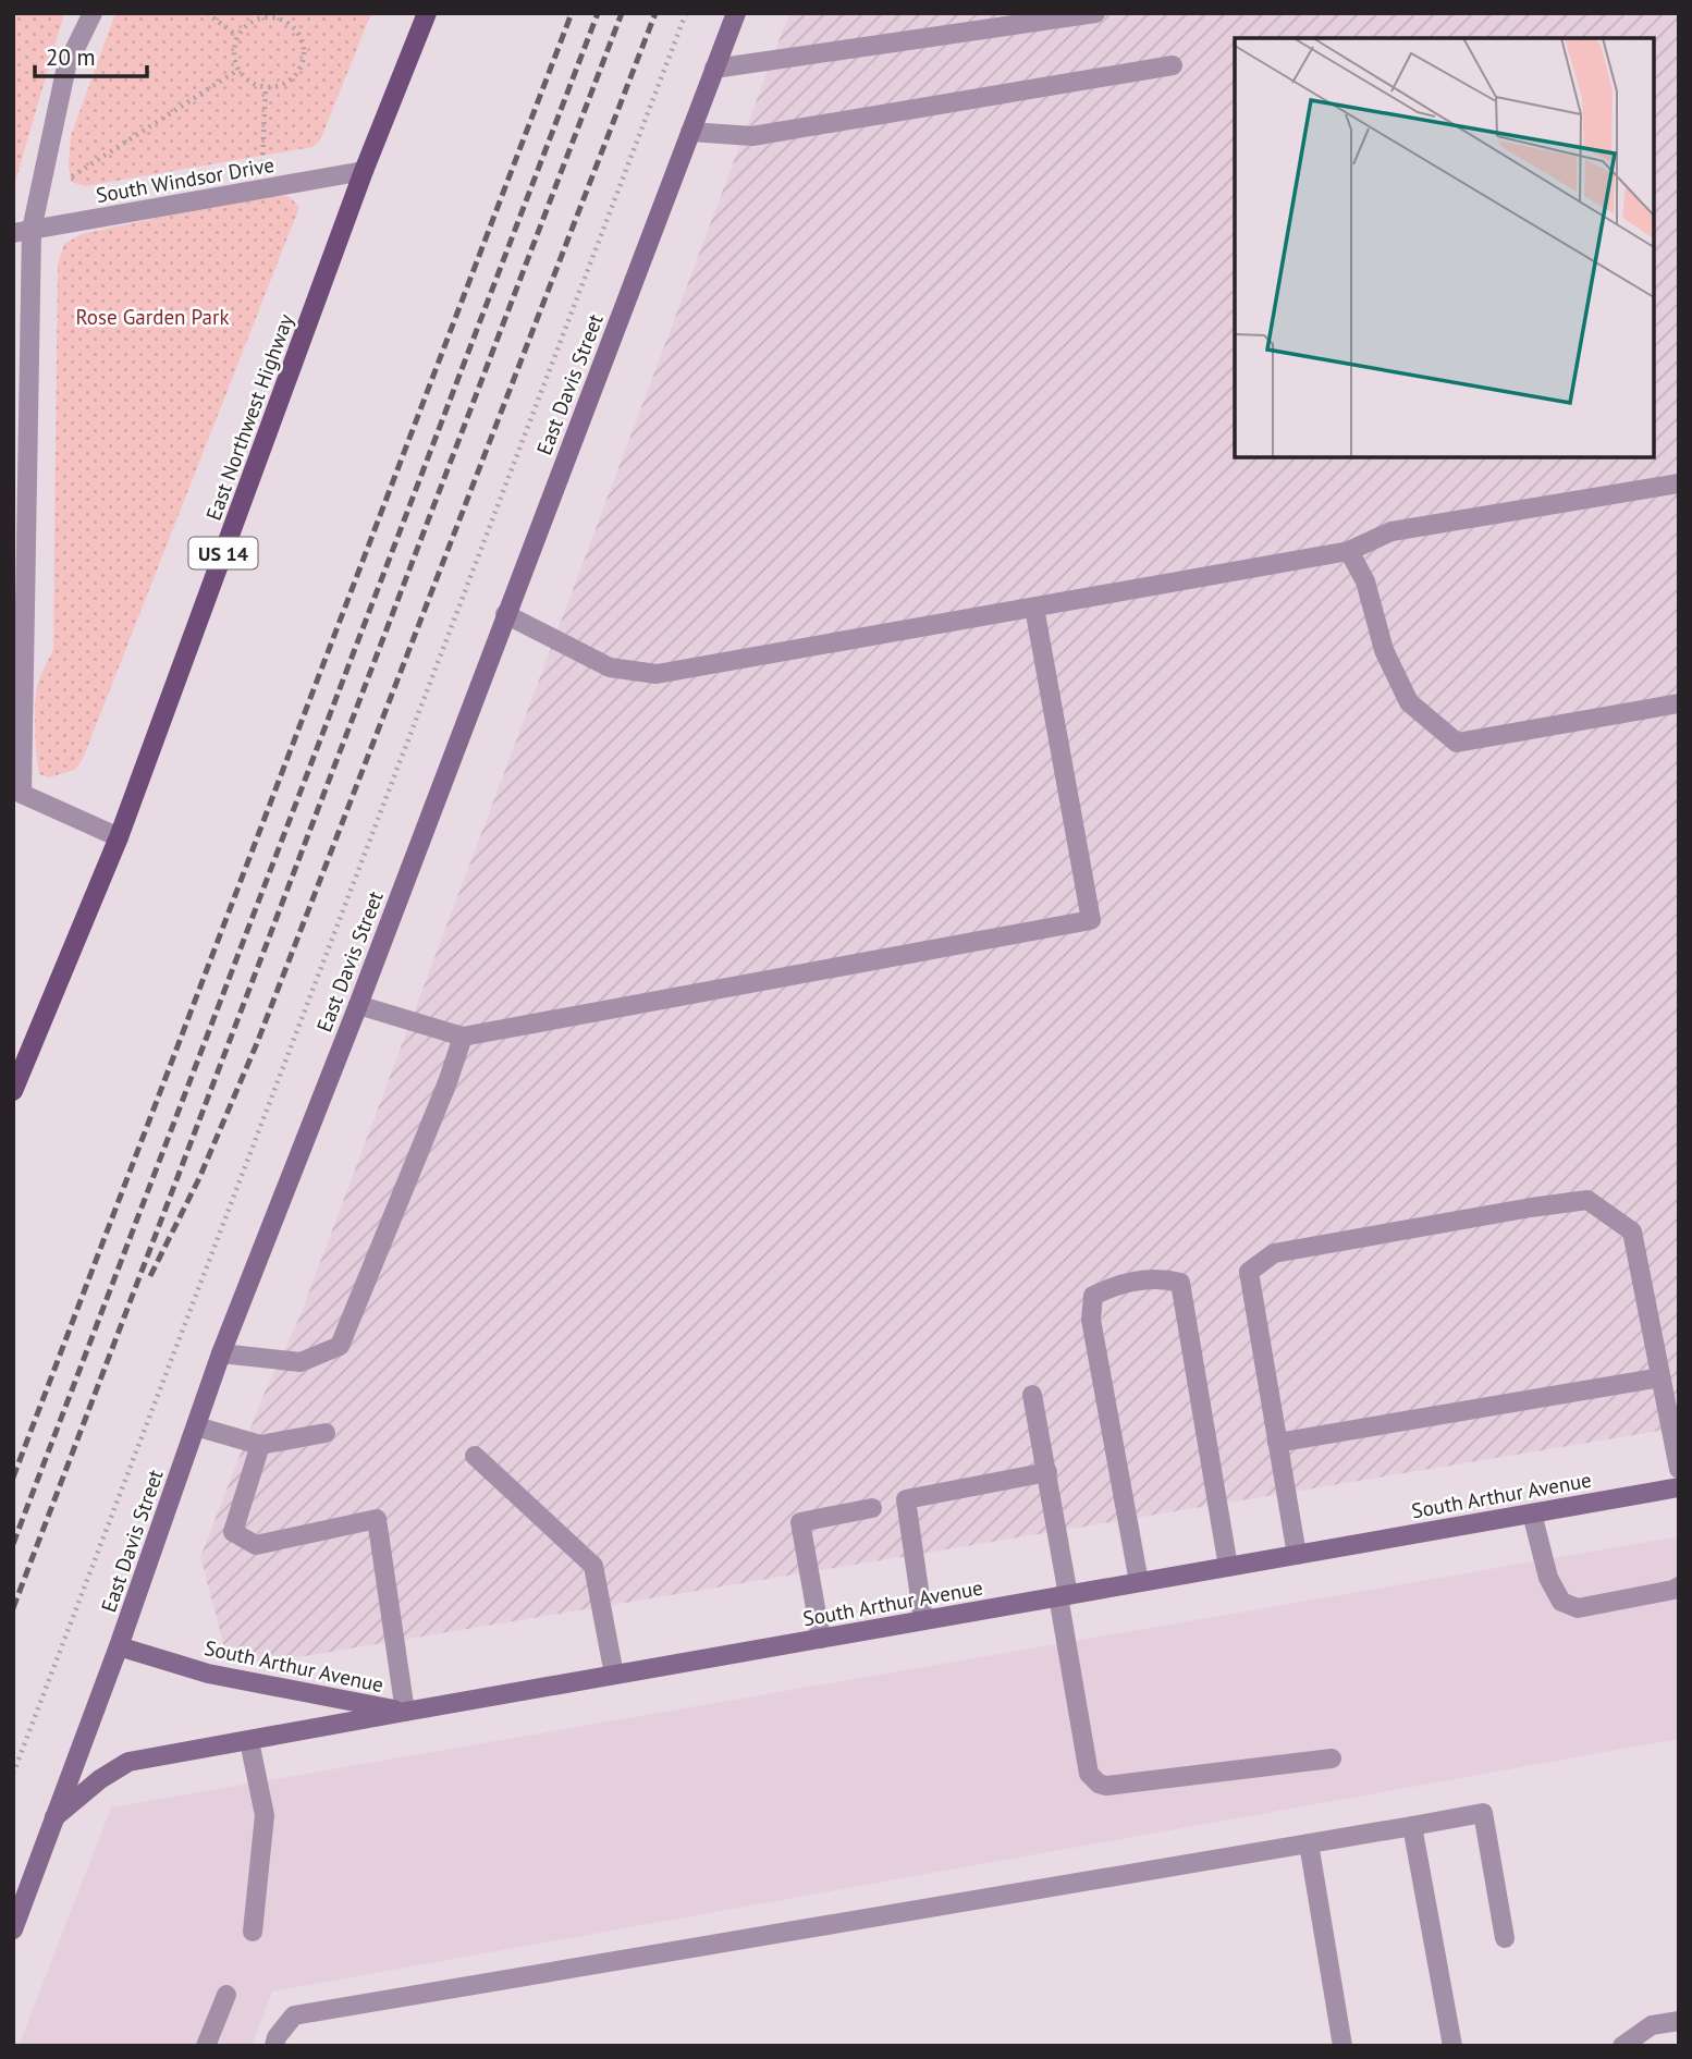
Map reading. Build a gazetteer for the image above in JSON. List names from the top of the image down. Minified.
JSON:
{"streets":{"main road":["East Northwest Highway","US 14"],"street":["South Windsor Drive","East Davis Street","South Arthur Avenue"]},"crossings":[["South Windsor Drive","East Northwest Highway"],["East Davis Street","South Arthur Avenue"]],"parks":["Rose Garden Park"],"scale_bar":"20 m"}
